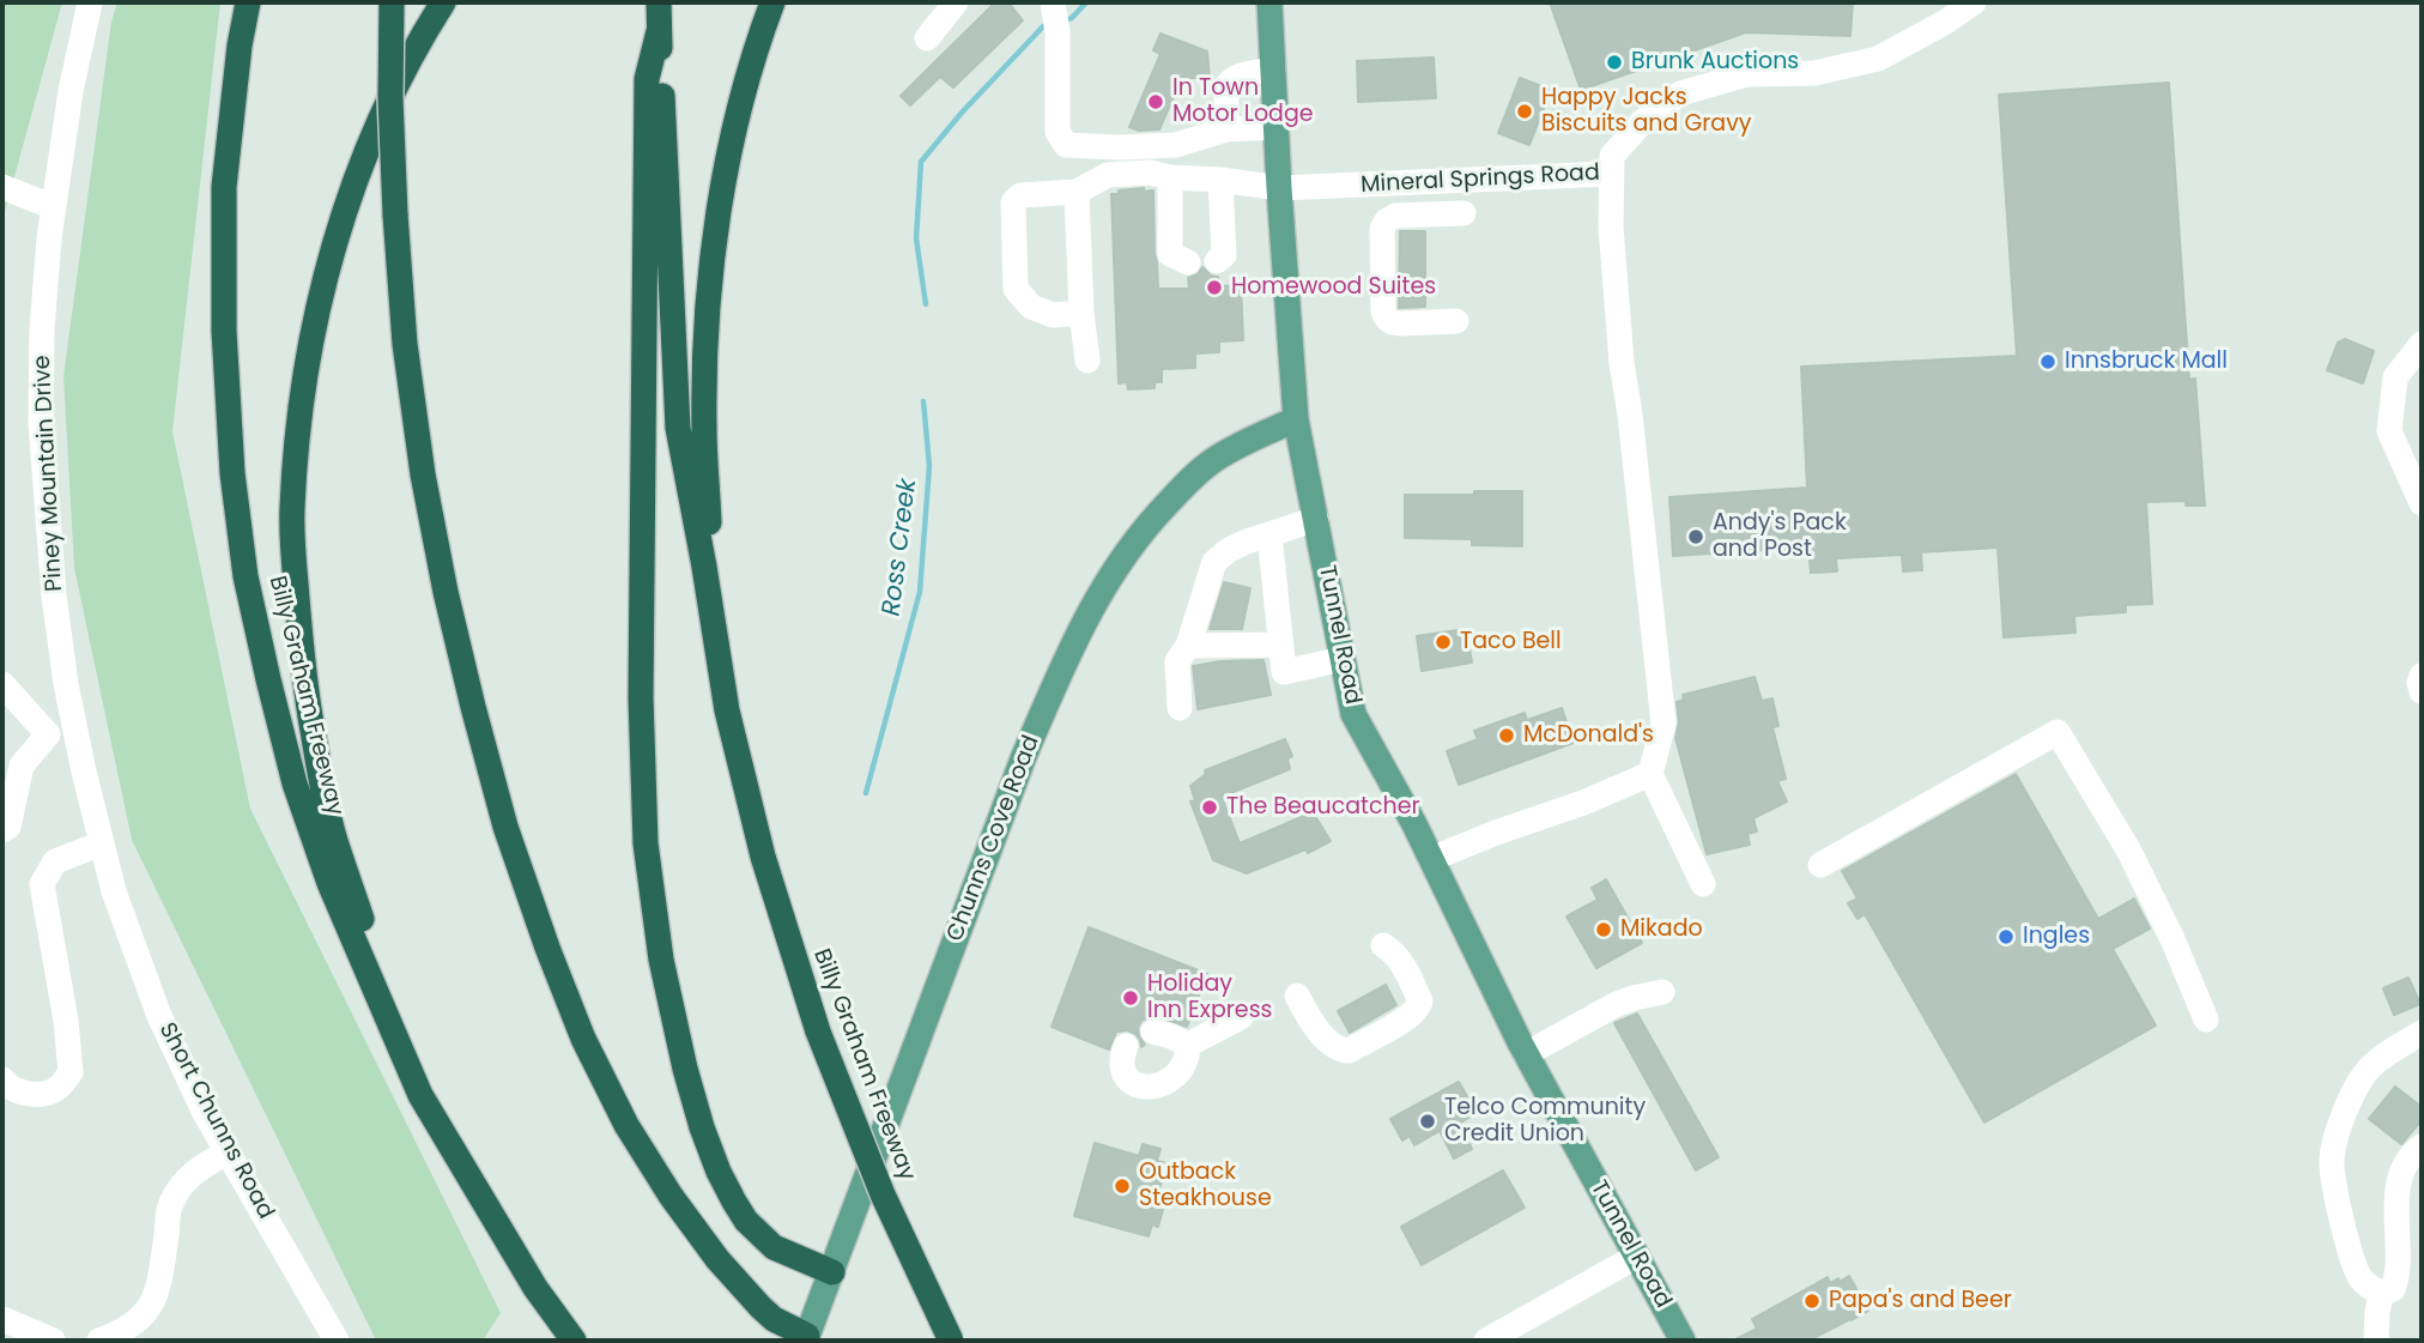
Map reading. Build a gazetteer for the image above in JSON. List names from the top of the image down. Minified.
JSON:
{"streets":{"highway":["Billy Graham Freeway"],"main road":["Tunnel Road","Chunns Cove Road"],"street":["Mineral Springs Road","Piney Mountain Drive","Short Chunns Road"]},"crossings":[["Mineral Springs Road","Tunnel Road"],["Piney Mountain Drive","Short Chunns Road"],["Tunnel Road","Chunns Cove Road"]],"water":["Ross Creek"],"places":["Brunk Auctions","In Town Motor Lodge","Happy Jacks Biscuits and Gravy","Homewood Suites","Innsbruck Mall","Andy's Pack and Post","Taco Bell","McDonald's","The Beaucatcher","Mikado","Ingles","Holiday Inn Express","Telco Community Credit Union","Outback Steakhouse","Papa's and Beer"]}
